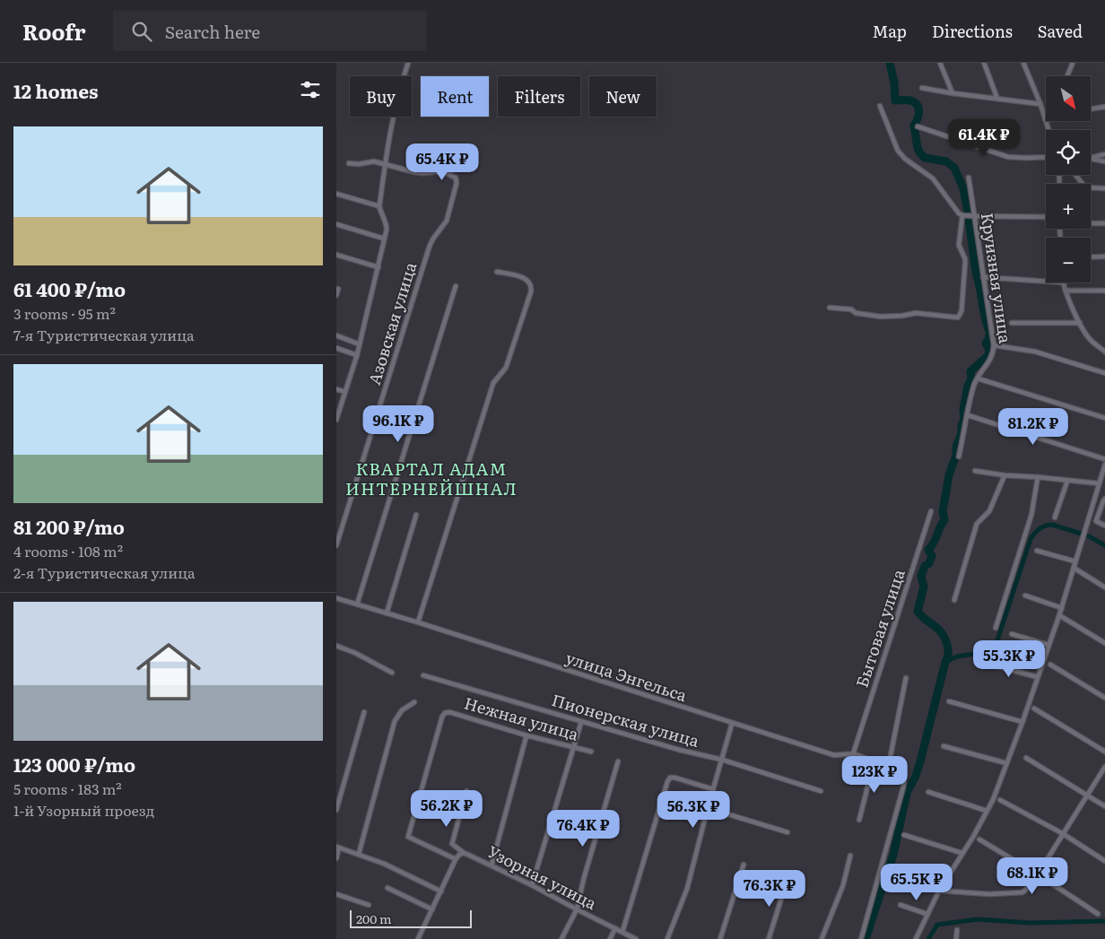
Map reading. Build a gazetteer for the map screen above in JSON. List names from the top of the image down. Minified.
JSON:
{"streets":{"street":["Круизная улица","Азовская улица","Бытовая улица","улица Энгельса","Нежная улица","Пионерская улица","Узорная улица"]},"crossings":[["Бытовая улица","улица Энгельса"],["Нежная улица","Узорная улица"]],"districts":["КВАРТАЛ АДАМ ИНТЕРНЕЙШНАЛ"],"scale_bar":"200 m","north":"bottom right","page":{"header":"Roofr","search":"Search here","nav":["Map","Directions","Saved"],"heading":"12 homes","map_buttons":["+","−"],"chip":["Buy","Rent","Filters","New"],"list":[{"name":"61 400 ₽/mo","note":"3 rooms · 95 m² · 7-я Туристическая улица"},{"name":"81 200 ₽/mo","note":"4 rooms · 108 m² · 2-я Туристическая улица"},{"name":"123 000 ₽/mo","note":"5 rooms · 183 m² · 1-й Узорный проезд"}],"price":["61.4K ₽","65.4K ₽","96.1K ₽","81.2K ₽","55.3K ₽","123K ₽","56.2K ₽","56.3K ₽","76.4K ₽","68.1K ₽","65.5K ₽","76.3K ₽"],"scale":"200 m"}}
